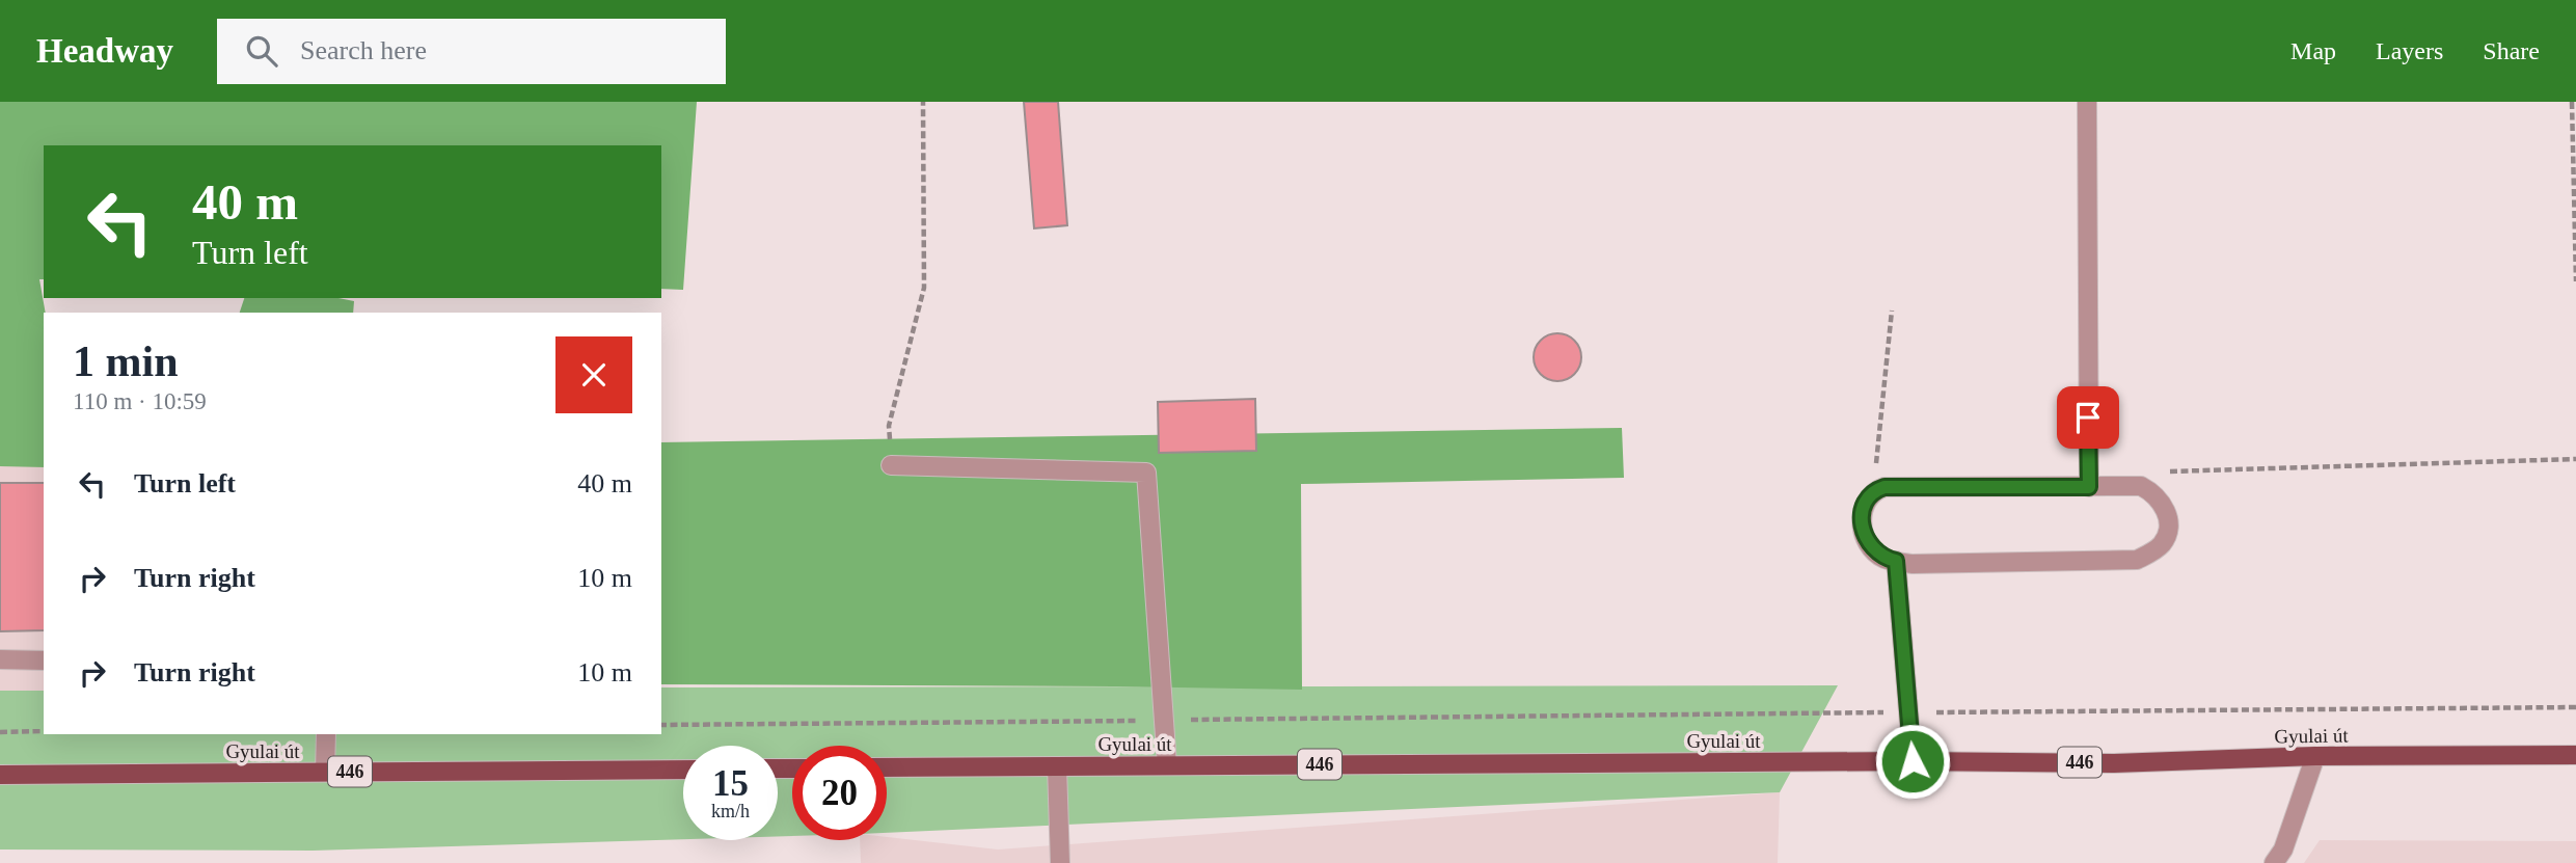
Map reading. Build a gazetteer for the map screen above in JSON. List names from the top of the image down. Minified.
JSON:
{"streets":{"main road":["Gyulai út","446"]},"page":{"header":"Headway","search":"Search here","nav":["Map","Layers","Share"],"turn":["40 m","Turn left"],"heading":["1 min","110 m · 10:59"],"list":[{"name":"Turn left","value":"40 m"},{"name":"Turn right","value":"10 m"},{"name":"Turn right","value":"10 m"}],"speed":"15 km/h","limit":"20"}}
